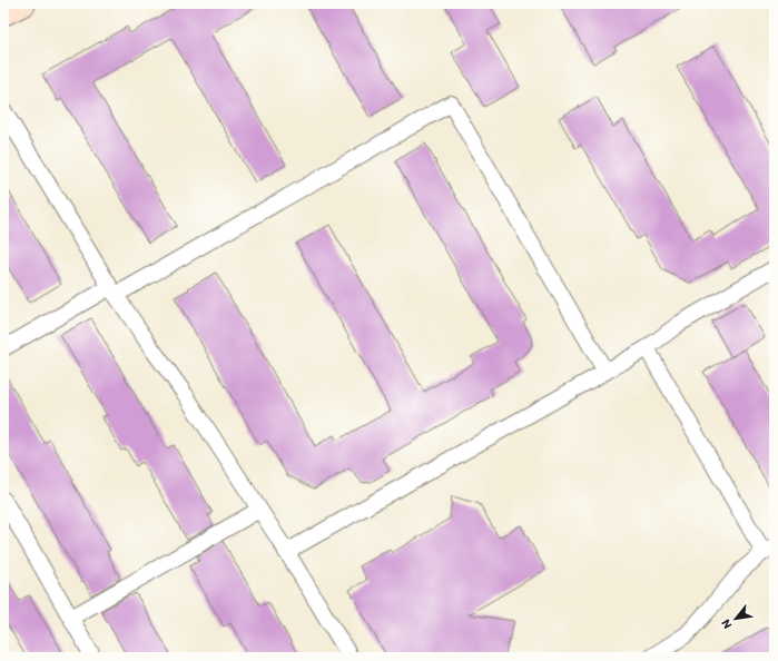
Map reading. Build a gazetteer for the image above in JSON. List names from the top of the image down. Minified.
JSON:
{"north":"bottom left"}
